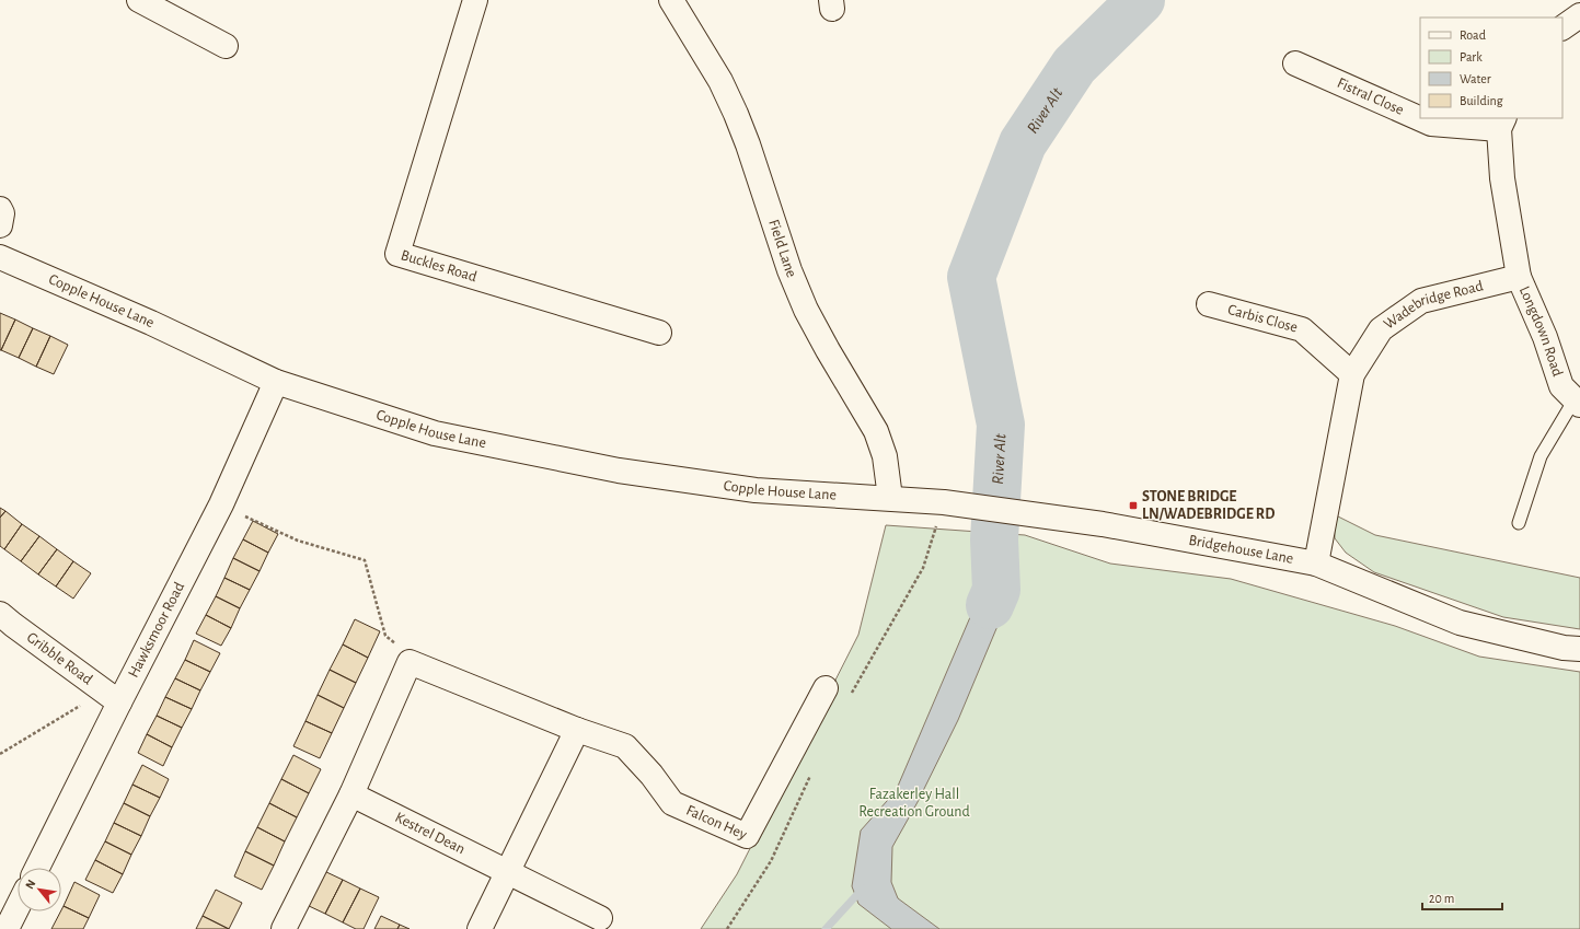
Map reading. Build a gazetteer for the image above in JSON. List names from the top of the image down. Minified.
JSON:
{"streets":{"street":["Fistral Close","Field Lane","Buckles Road","Copple House Lane","Wadebridge Road","Carbis Close","Longdown Road","Bridgehouse Lane","Hawksmoor Road","Gribble Road","Falcon Hey","Kestrel Dean"]},"crossings":[["Field Lane","Copple House Lane"],["Field Lane","Bridgehouse Lane"],["Copple House Lane","Bridgehouse Lane"],["Copple House Lane","Hawksmoor Road"],["Wadebridge Road","Carbis Close"],["Wadebridge Road","Longdown Road"],["Wadebridge Road","Bridgehouse Lane"],["Hawksmoor Road","Gribble Road"]],"water":["River Alt"],"parks":["Fazakerley Hall Recreation Ground"],"places":{"transit":["STONE BRIDGE LN/WADEBRIDGE RD"]},"legend":["Road","Park","Water","Building"],"scale_bar":"20 m","north":"top left"}
